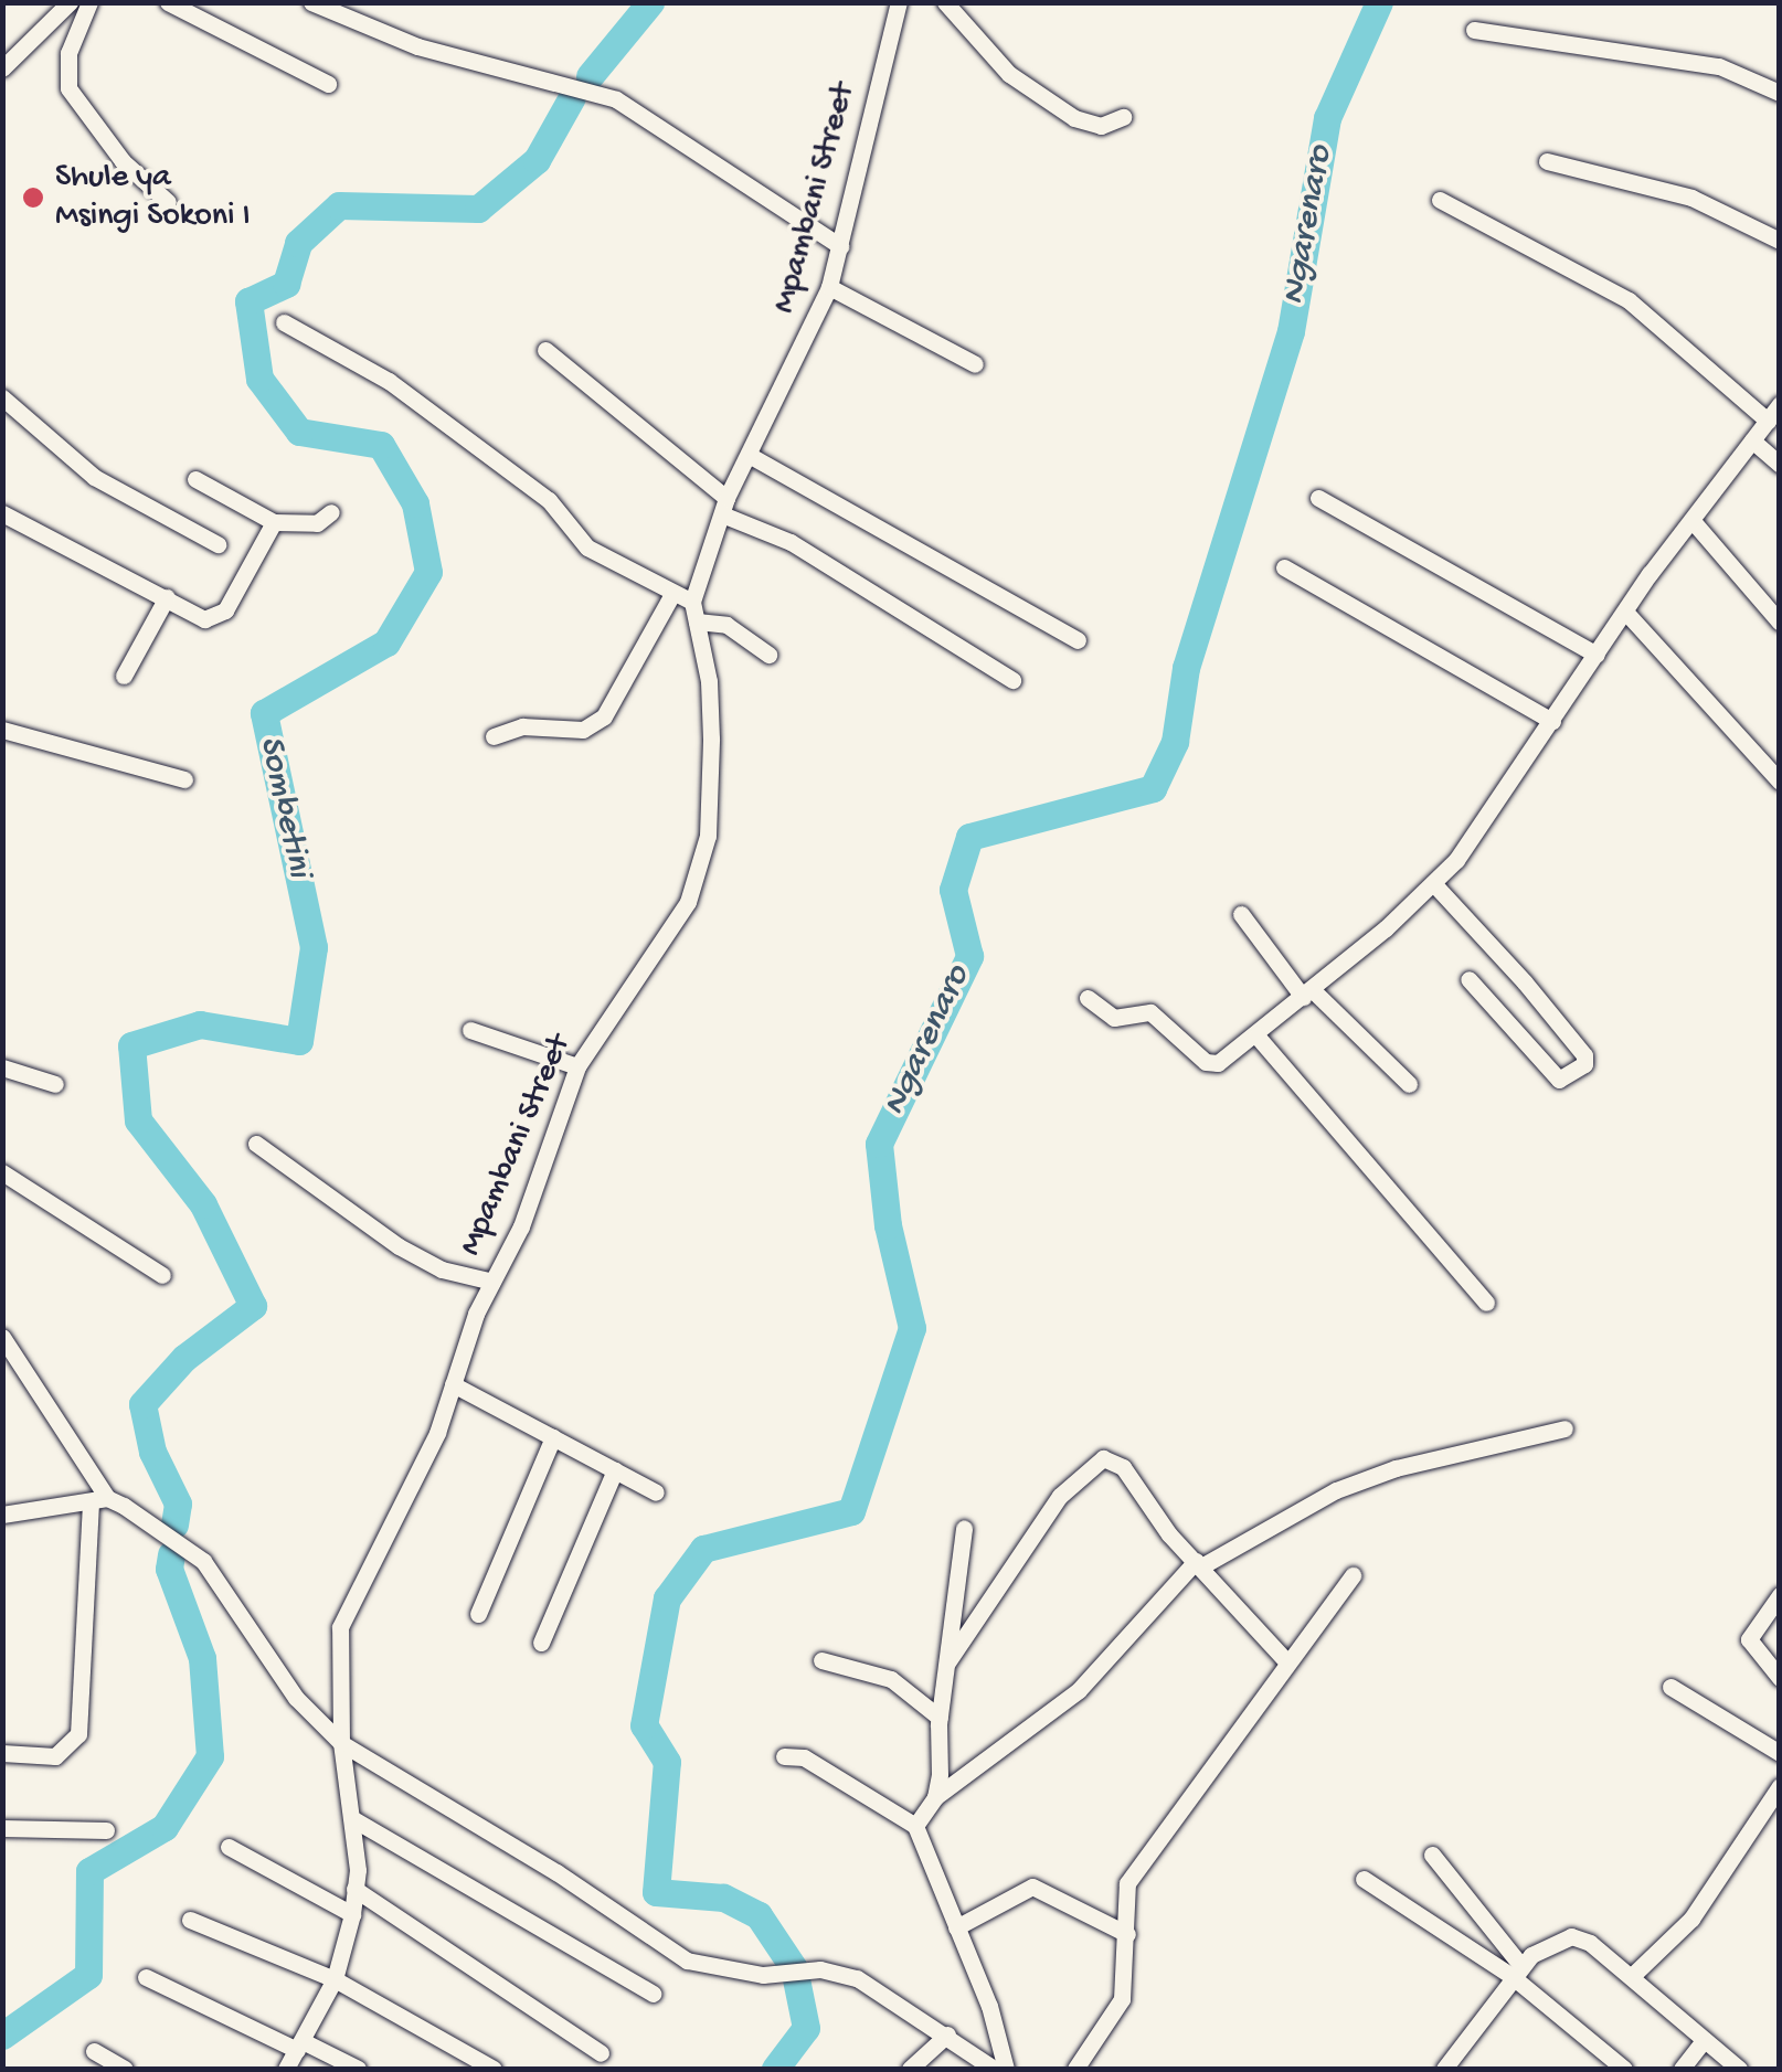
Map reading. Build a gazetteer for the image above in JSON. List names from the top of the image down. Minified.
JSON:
{"streets":{"street":["Mpambani Street"]},"water":["Ngarenaro","Sombetini"],"places":["Shule ya Msingi Sokoni I"]}
